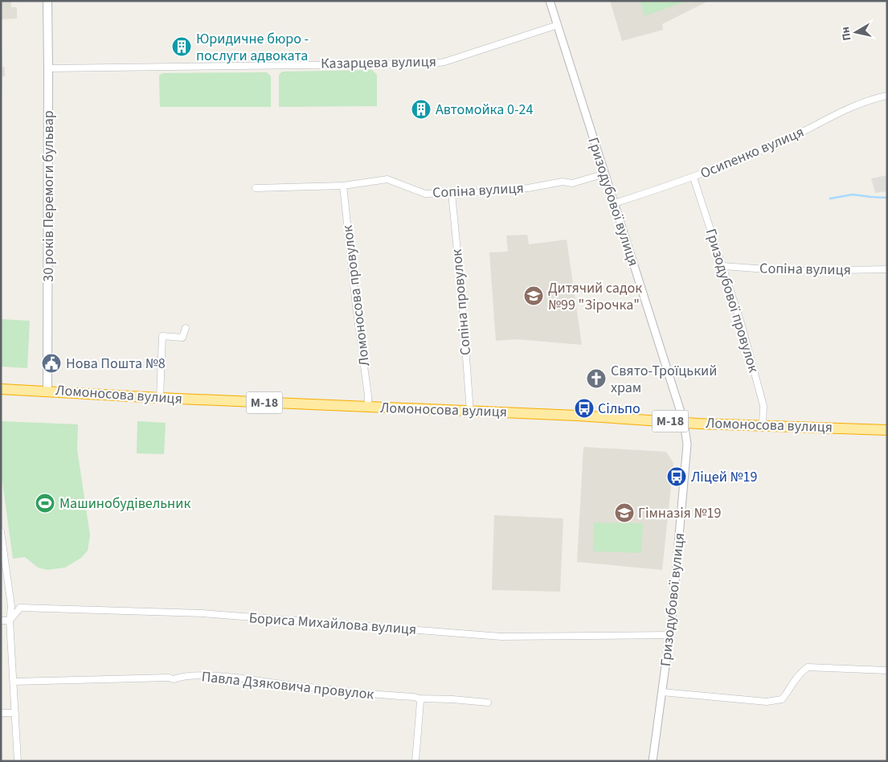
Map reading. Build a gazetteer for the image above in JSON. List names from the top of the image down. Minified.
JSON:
{"streets":{"highway":["Ломоносова вулиця","М-18"],"main road":["30 років Перемоги бульвар"],"street":["Казарцева вулиця","Осипенко вулиця","Сопіна вулиця","Гризодубової вулиця","Ломоносова провулок","Гризодубової провулок","Сопіна провулок","Бориса Михайлова вулиця","Павла Дзяковича провулок"]},"crossings":[["Казарцева вулиця","30 років Перемоги бульвар"],["Казарцева вулиця","Гризодубової вулиця"],["Осипенко вулиця","Гризодубової вулиця"],["Осипенко вулиця","Гризодубової провулок"],["Сопіна вулиця","Гризодубової вулиця"],["Сопіна вулиця","Ломоносова провулок"],["Сопіна вулиця","Гризодубової провулок"],["Сопіна вулиця","Сопіна провулок"],["30 років Перемоги бульвар","Ломоносова вулиця"],["Гризодубової вулиця","Ломоносова вулиця"],["Гризодубової вулиця","Бориса Михайлова вулиця"],["Ломоносова провулок","Ломоносова вулиця"],["Гризодубової провулок","Ломоносова вулиця"],["Сопіна провулок","Ломоносова вулиця"]],"places":{"building":["Юридичне бюро - послуги адвоката","Автомойка 0-24"],"school or university":["Дитячий садок №99 \"Зірочка\"","Гімназія №19"],"public building":["Нова Пошта №8"],"church":["Свято-Троїцький храм"],"bus stop":["Сільпо","Ліцей №19"],"sports":["Машинобудівельник"]},"north":"left"}
